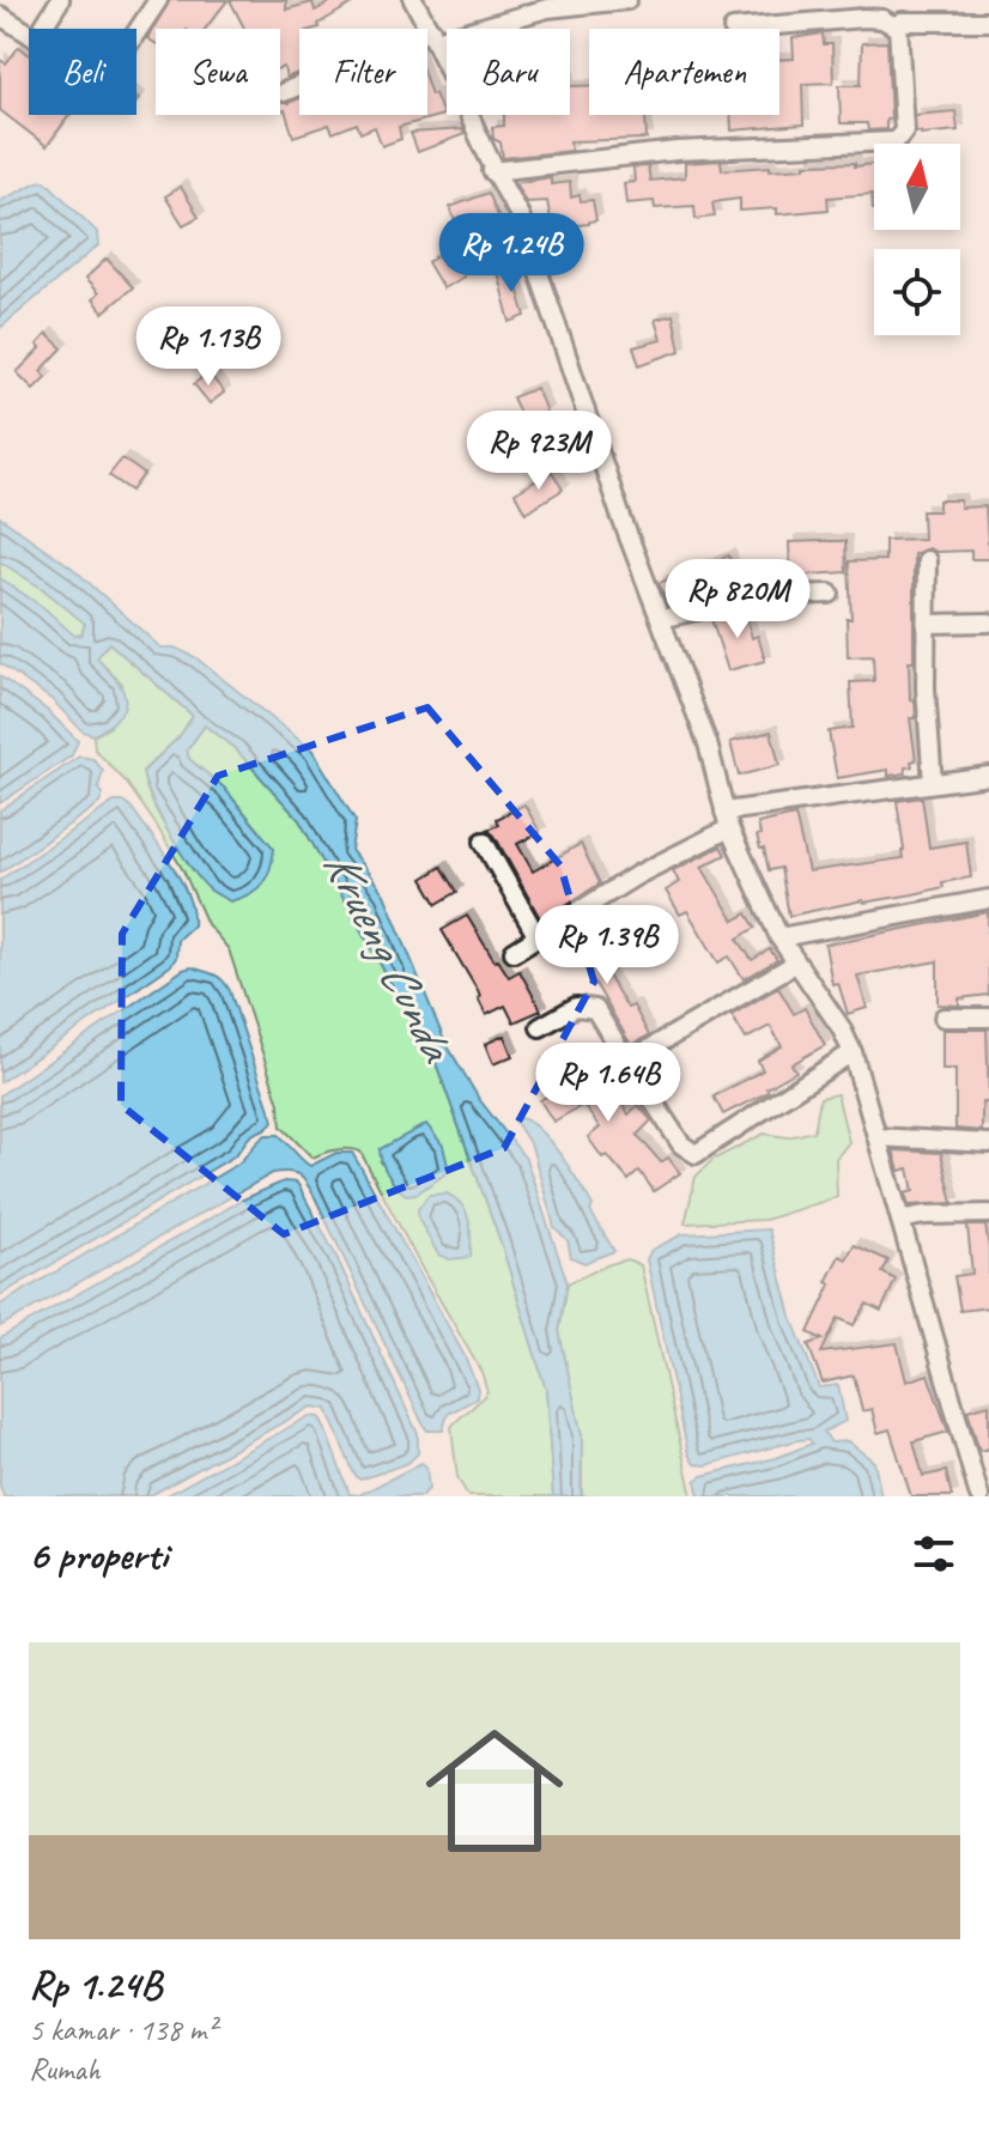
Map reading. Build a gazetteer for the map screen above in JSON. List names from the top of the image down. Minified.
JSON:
{"water":["Krueng Cunda"],"north":"top","page":{"chip":["Beli","Sewa","Filter","Baru","Apartemen"],"price":["Rp 1.24B","Rp 1.13B","Rp 923M","Rp 820M","Rp 1.39B","Rp 1.64B"],"heading":"6 properti","list":[{"name":"Rp 1.24B","note":"5 kamar · 138 m² · Rumah"}]}}
